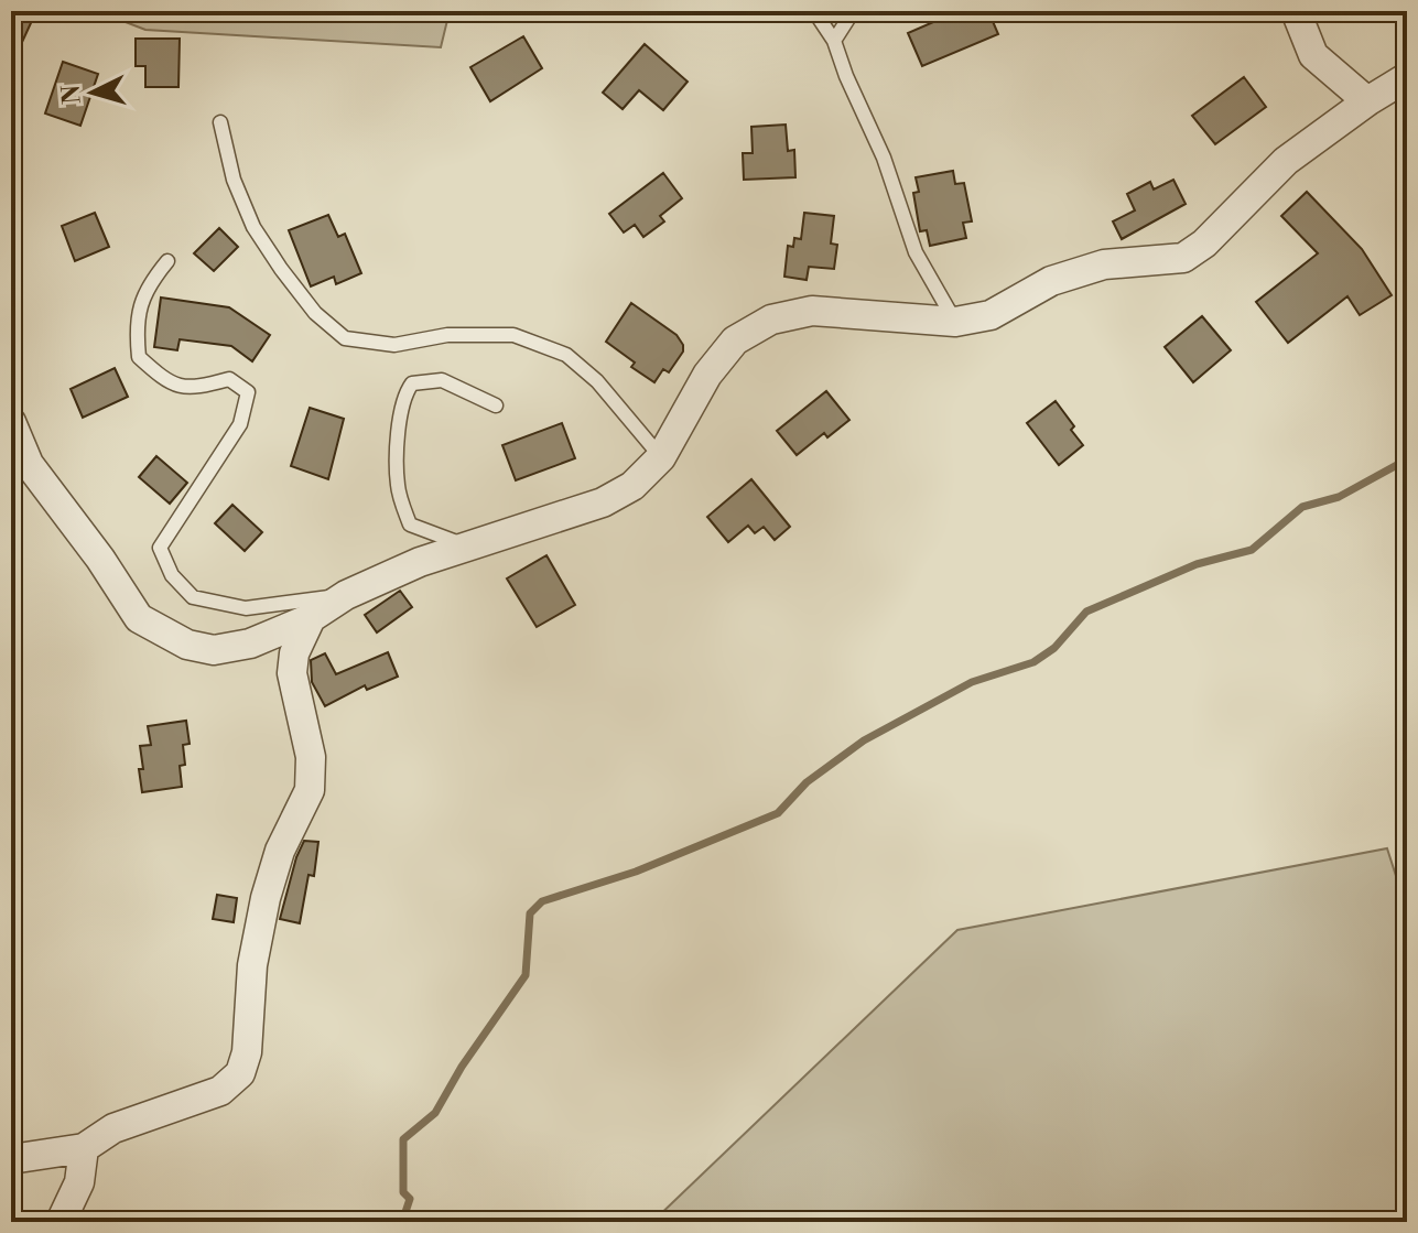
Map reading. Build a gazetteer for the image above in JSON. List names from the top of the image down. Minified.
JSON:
{"north":"left"}
